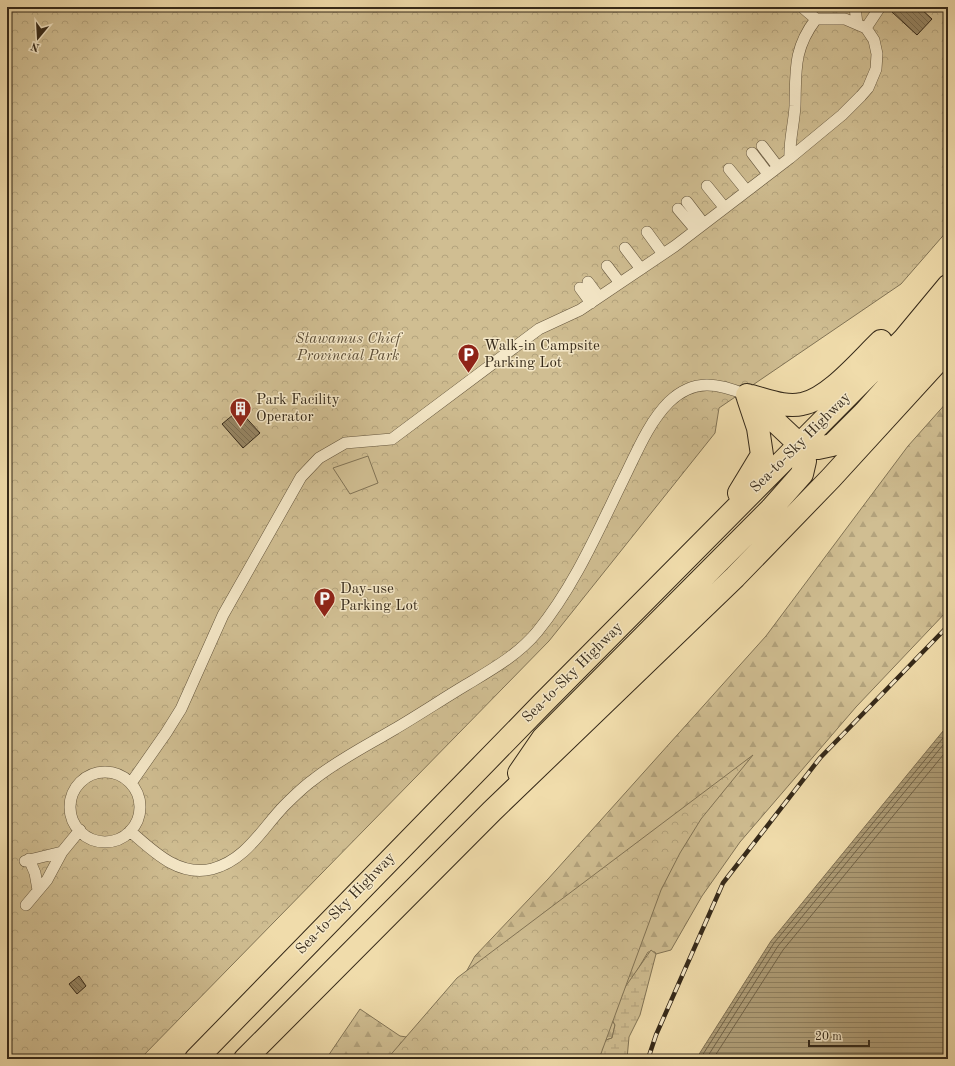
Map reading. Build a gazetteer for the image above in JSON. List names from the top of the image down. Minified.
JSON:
{"streets":{"highway":["Sea-to-Sky Highway"]},"parks":["Stawamus Chief Provincial Park"],"places":{"parking":["Walk-in Campsite Parking Lot","Day-use Parking Lot"],"building":["Park Facility Operator"]},"scale_bar":"20 m","north":"bottom"}
